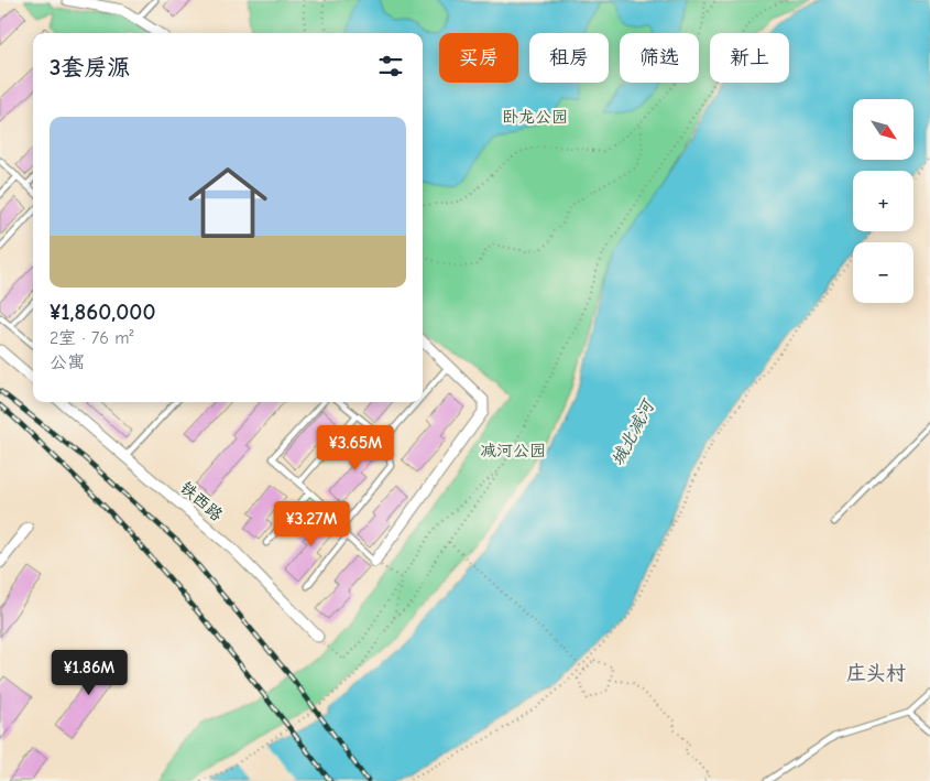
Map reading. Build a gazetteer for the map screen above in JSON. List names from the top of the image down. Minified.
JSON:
{"streets":{"street":["铁西路"]},"districts":["庄头村"],"water":["城北减河"],"parks":["卧龙公园","减河公园"],"north":"bottom right","page":{"chip":["买房","租房","筛选","新上"],"heading":"3套房源","map_buttons":["+","−"],"list":[{"name":"¥1,860,000","note":"2室 · 76 m² · 公寓"}],"price":["¥3.65M","¥3.27M","¥1.86M"]}}
